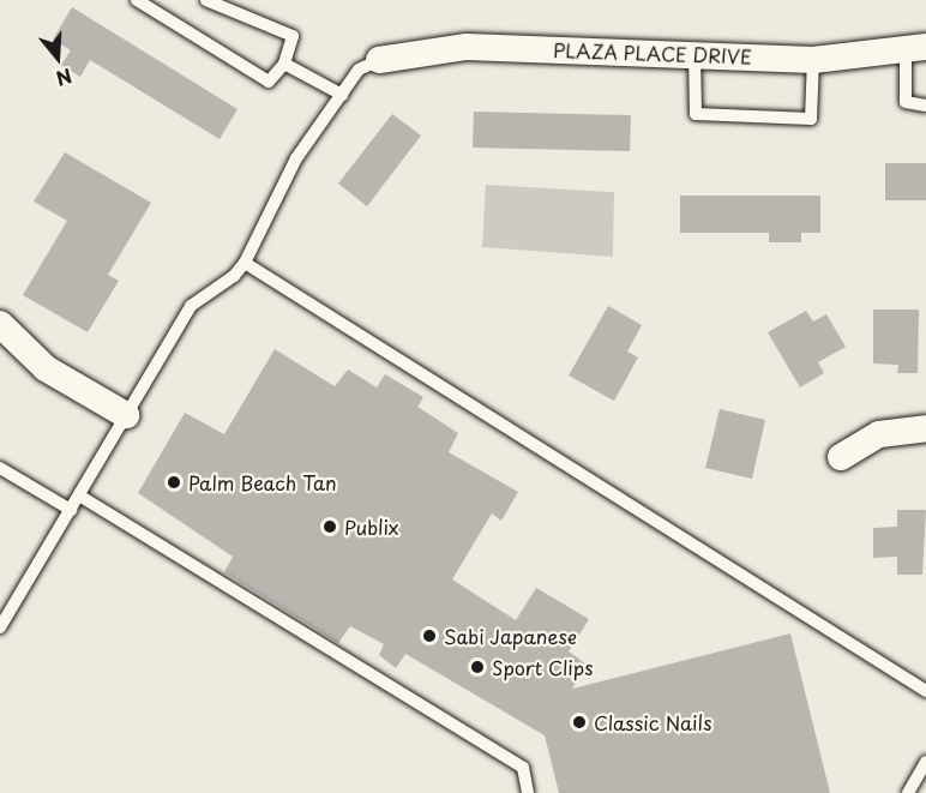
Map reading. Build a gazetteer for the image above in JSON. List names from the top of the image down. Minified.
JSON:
{"streets":{"street":["PLAZA PLACE DRIVE"]},"places":["Palm Beach Tan","Publix","Sabi Japanese","Sport Clips","Classic Nails"],"north":"bottom"}
